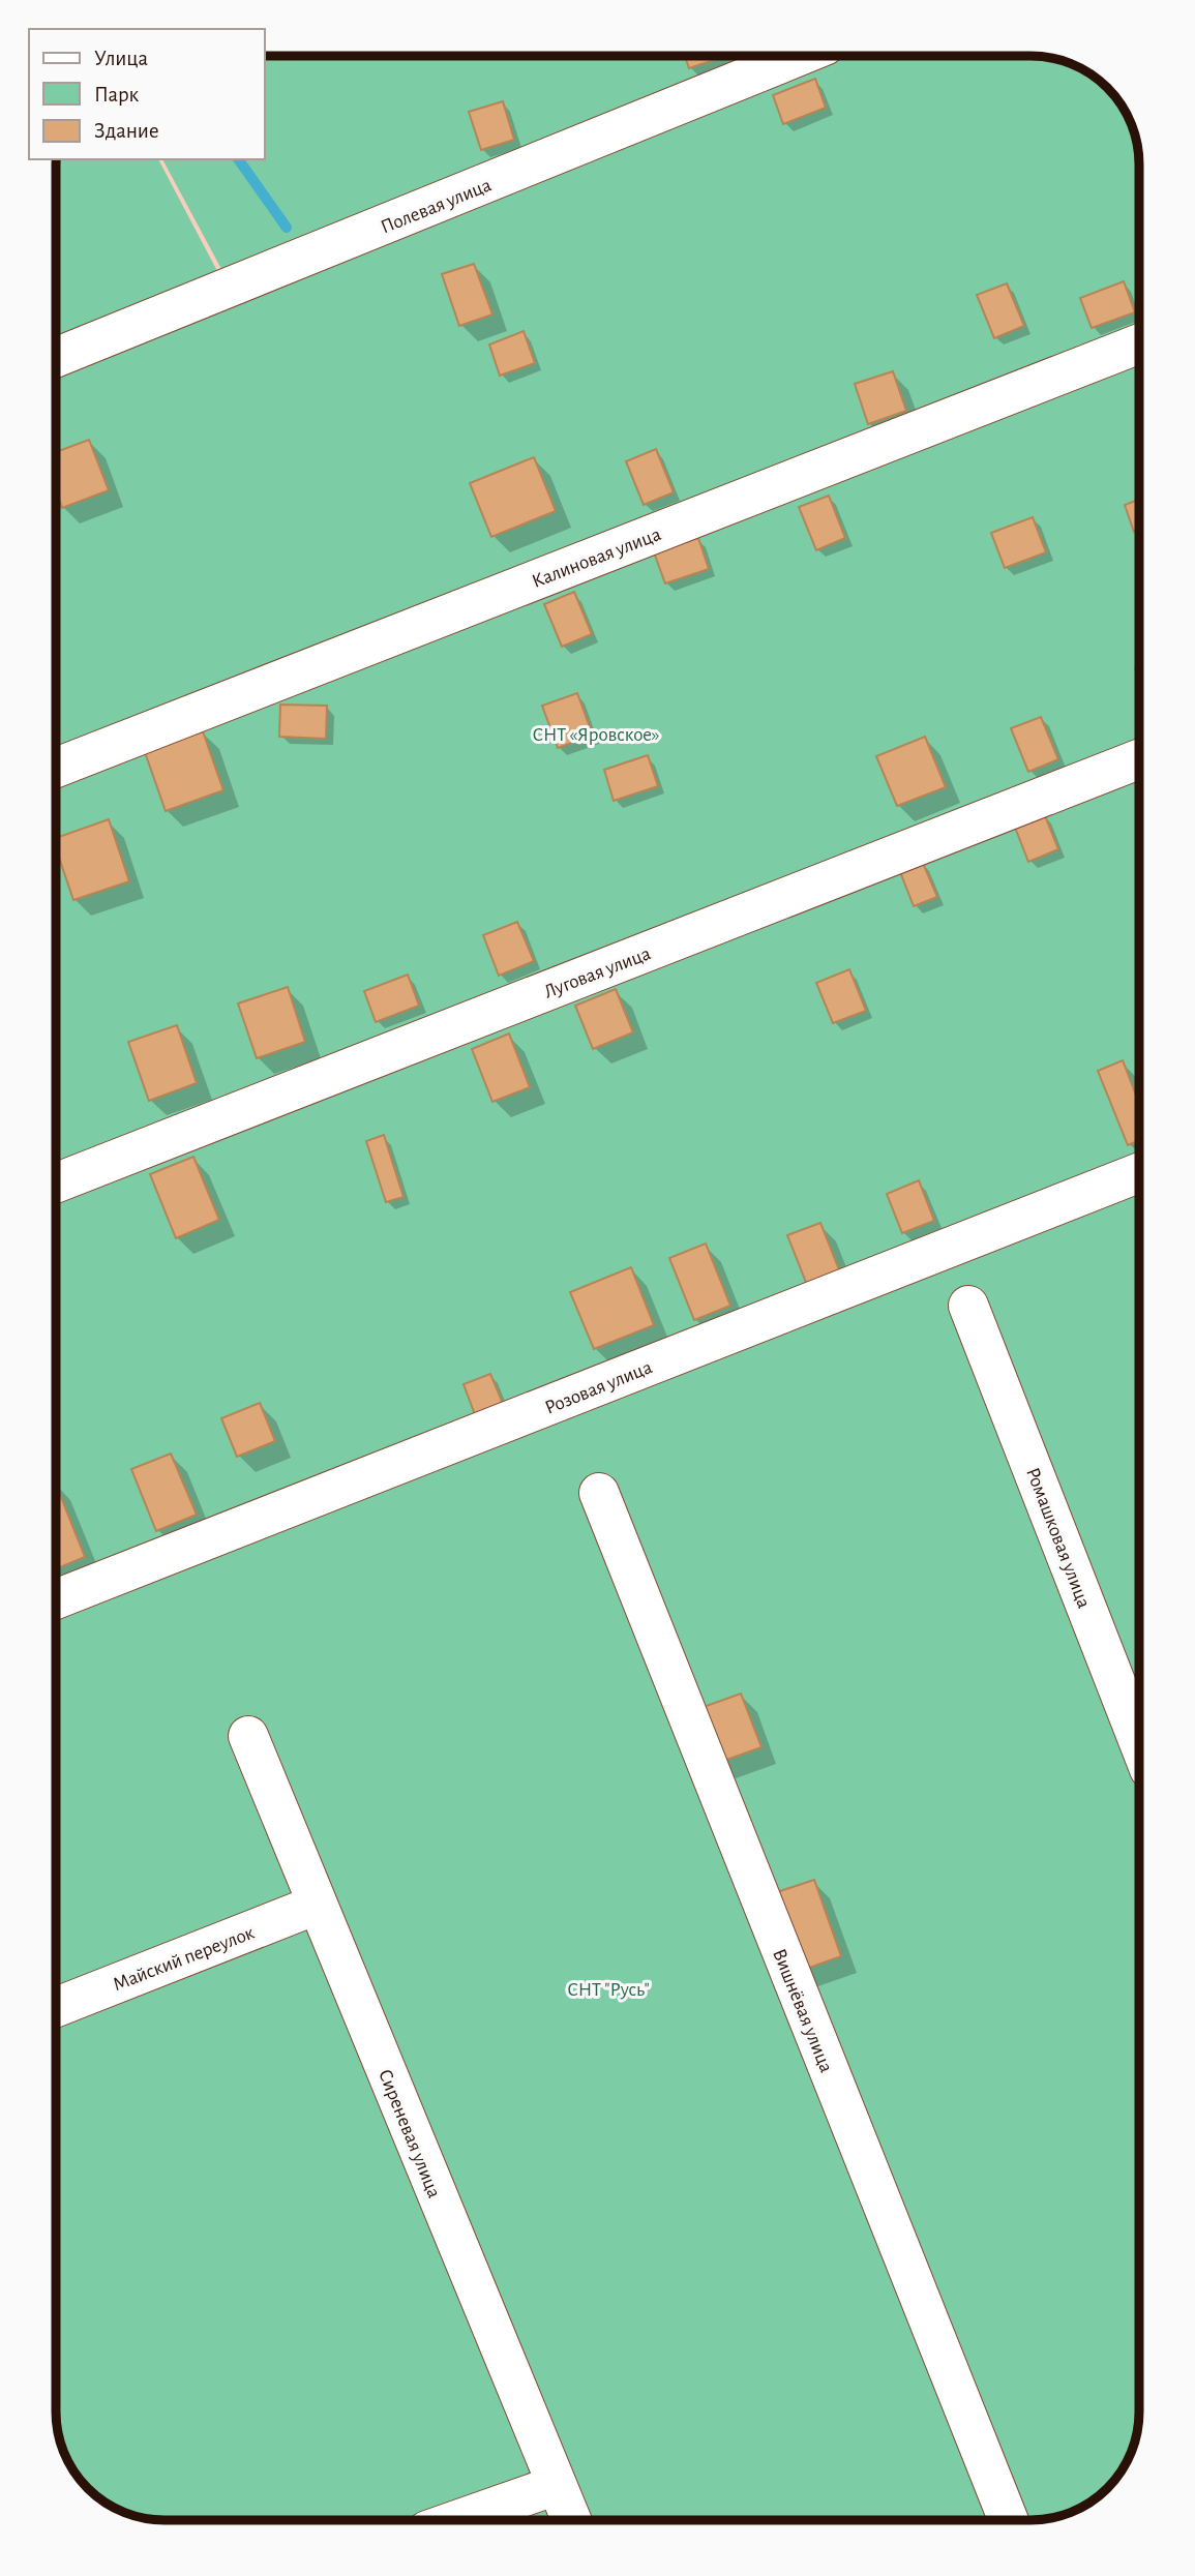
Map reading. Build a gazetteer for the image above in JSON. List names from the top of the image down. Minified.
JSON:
{"streets":{"street":["Полевая улица","Калиновая улица","Луговая улица","Розовая улица","Ромашковая улица","Майский переулок","Вишнёвая улица","Сиреневая улица"]},"crossings":[["Майский переулок","Сиреневая улица"]],"parks":["СНТ «Яровское»","СНТ \"Русь\""],"legend":["Улица","Парк","Здание"]}
